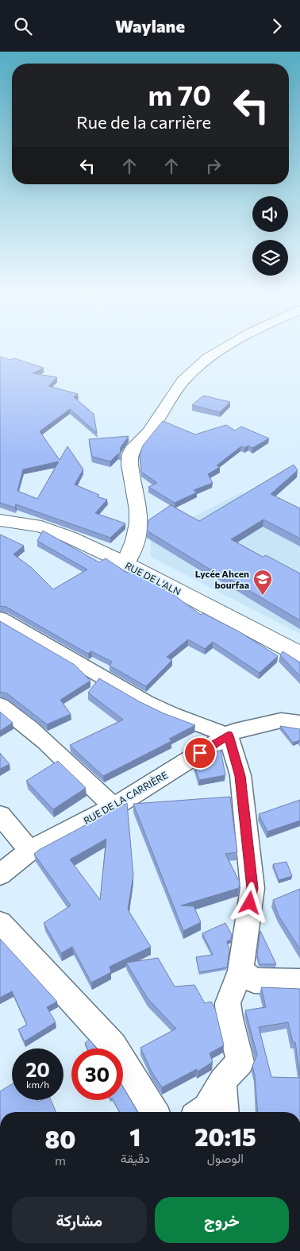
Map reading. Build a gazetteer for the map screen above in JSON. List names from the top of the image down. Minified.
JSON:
{"streets":{"street":["RUE DE L'ALN","RUE DE LA CARRIÈRE"]},"places":{"school or university":["Lycée Ahcen bourfaa"]},"page":{"header":"Waylane","turn":["70 m","Rue de la carrière"],"speed":"20 km/h","limit":"30","eta":["20:15","الوصول","1","دقيقة","80","m"],"buttons":["خروج","مشاركة"]}}
